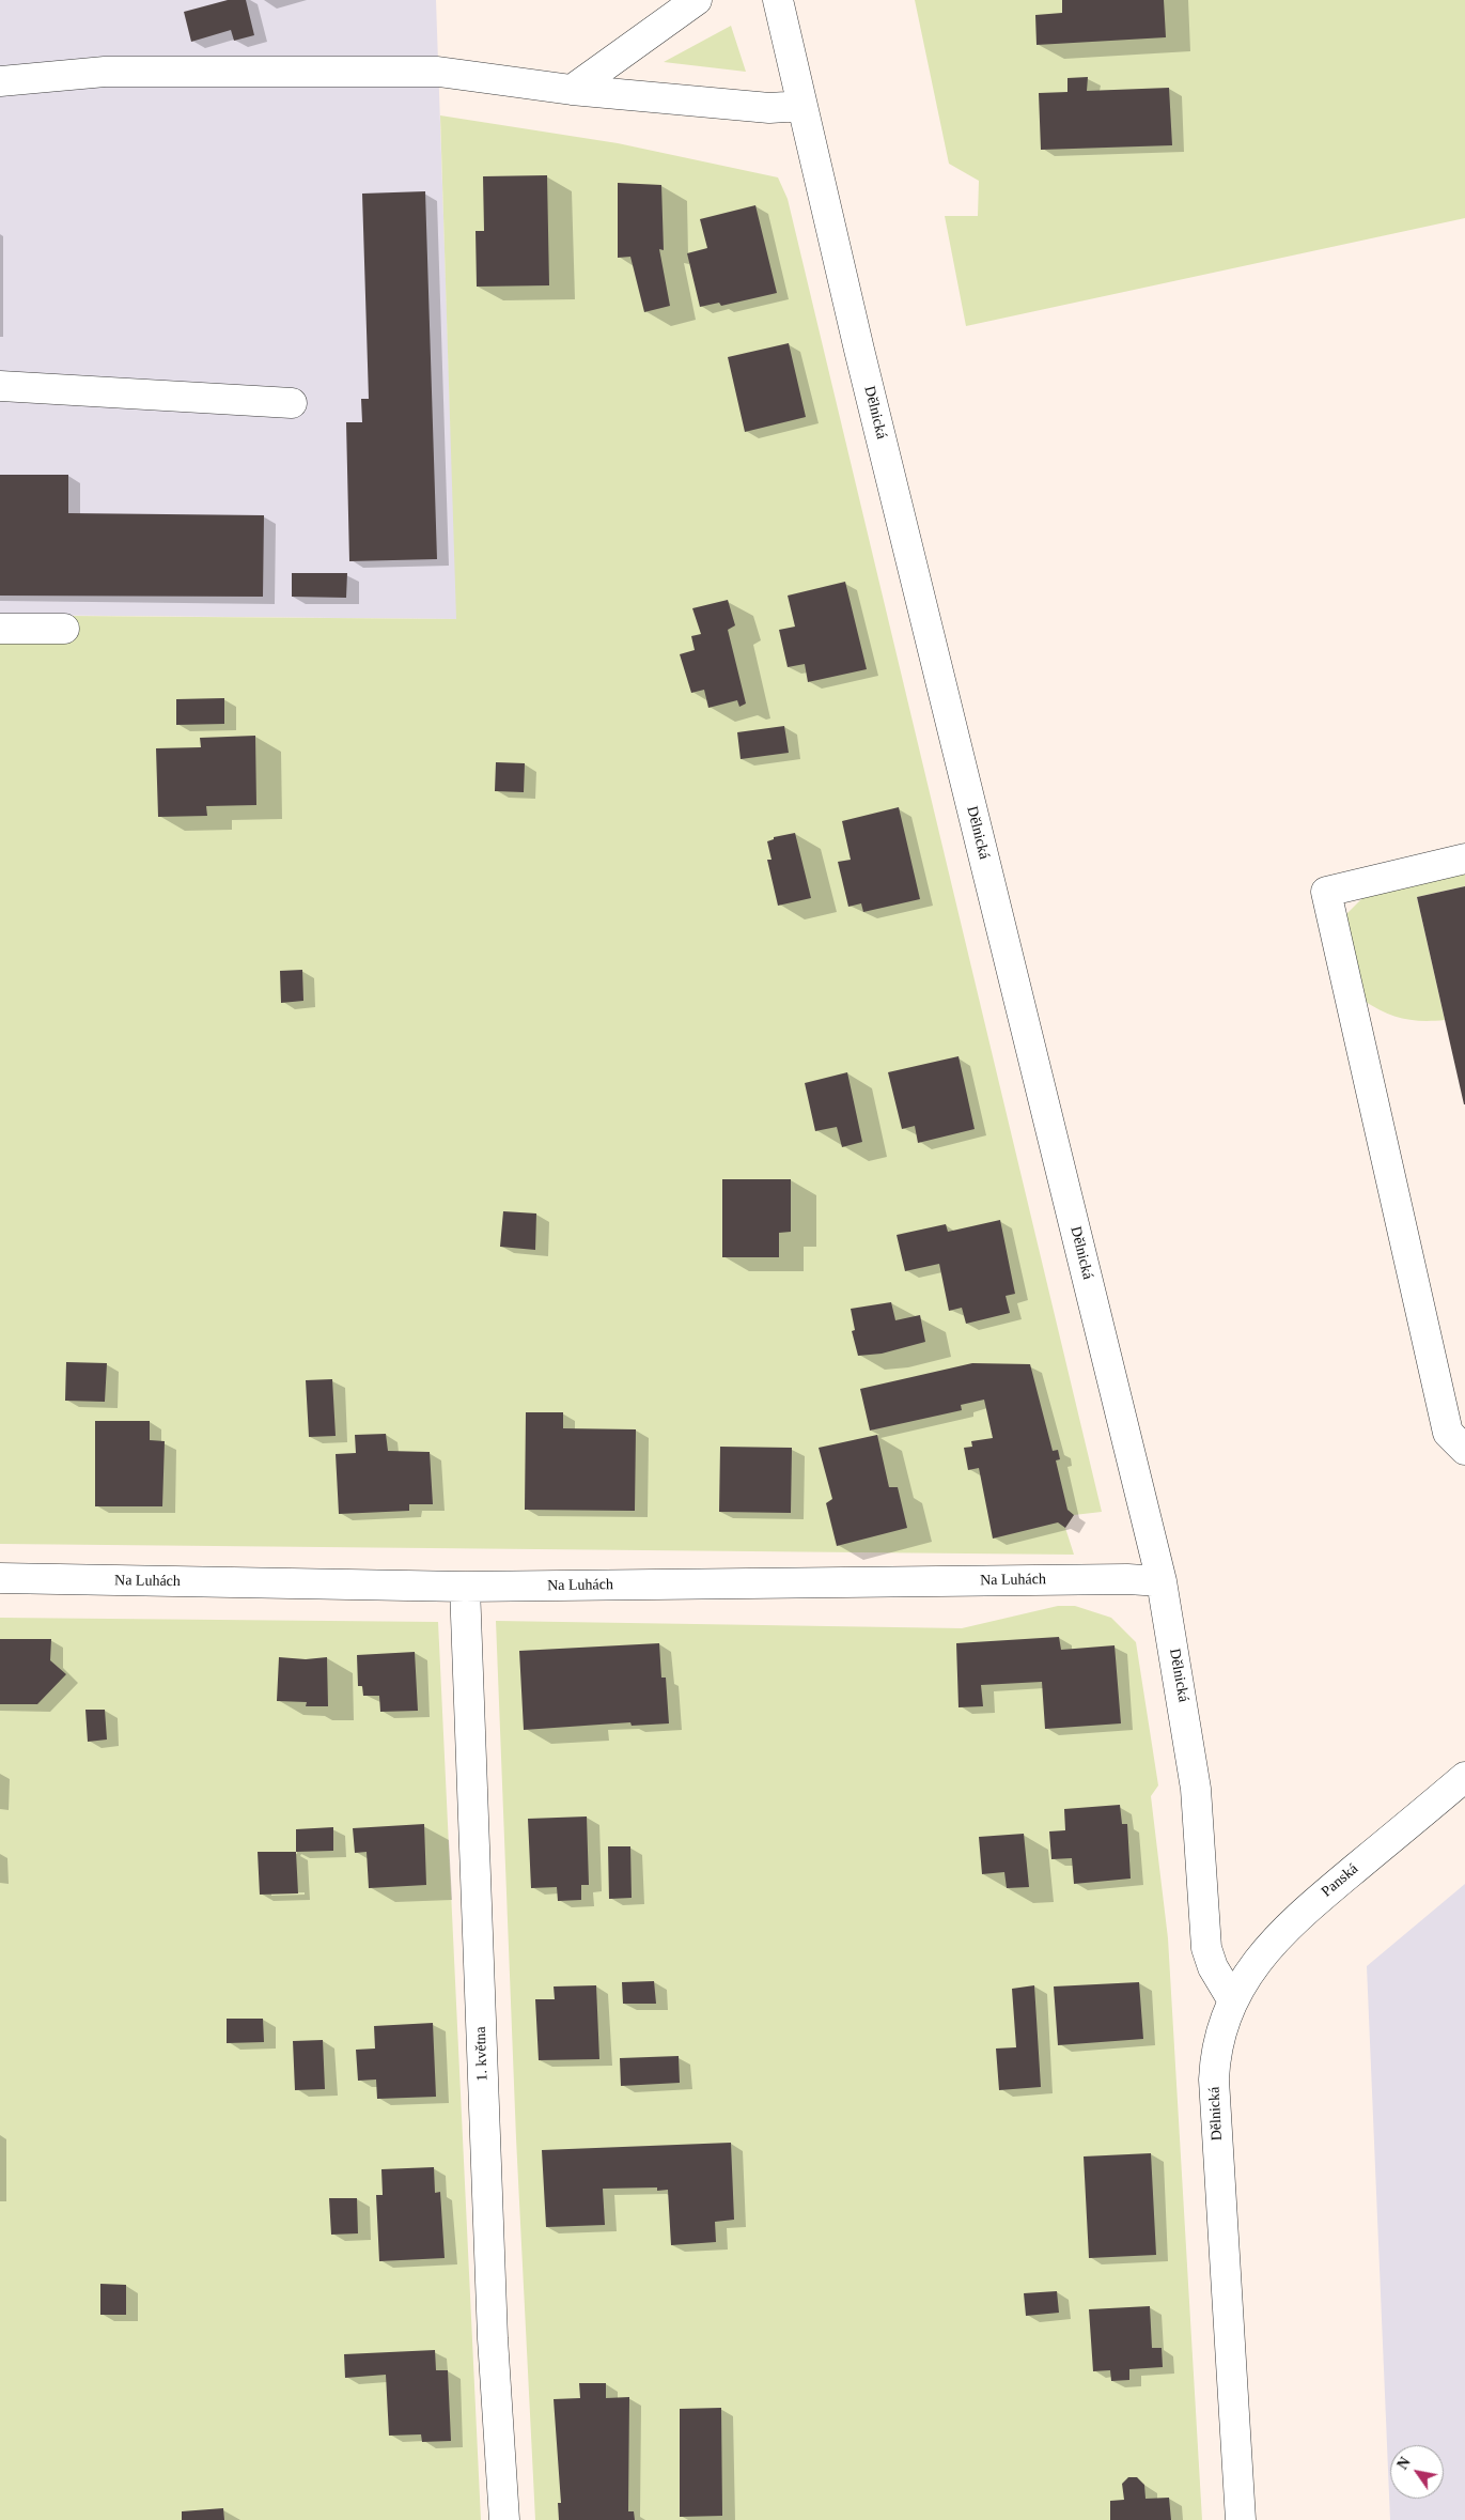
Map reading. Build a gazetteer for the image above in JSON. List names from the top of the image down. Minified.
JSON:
{"streets":{"street":["Dělnická","Na Luhách","Panská","1. května"]},"crossings":[["Dělnická","Na Luhách"],["Dělnická","Panská"],["Na Luhách","1. května"]],"north":"top left"}
